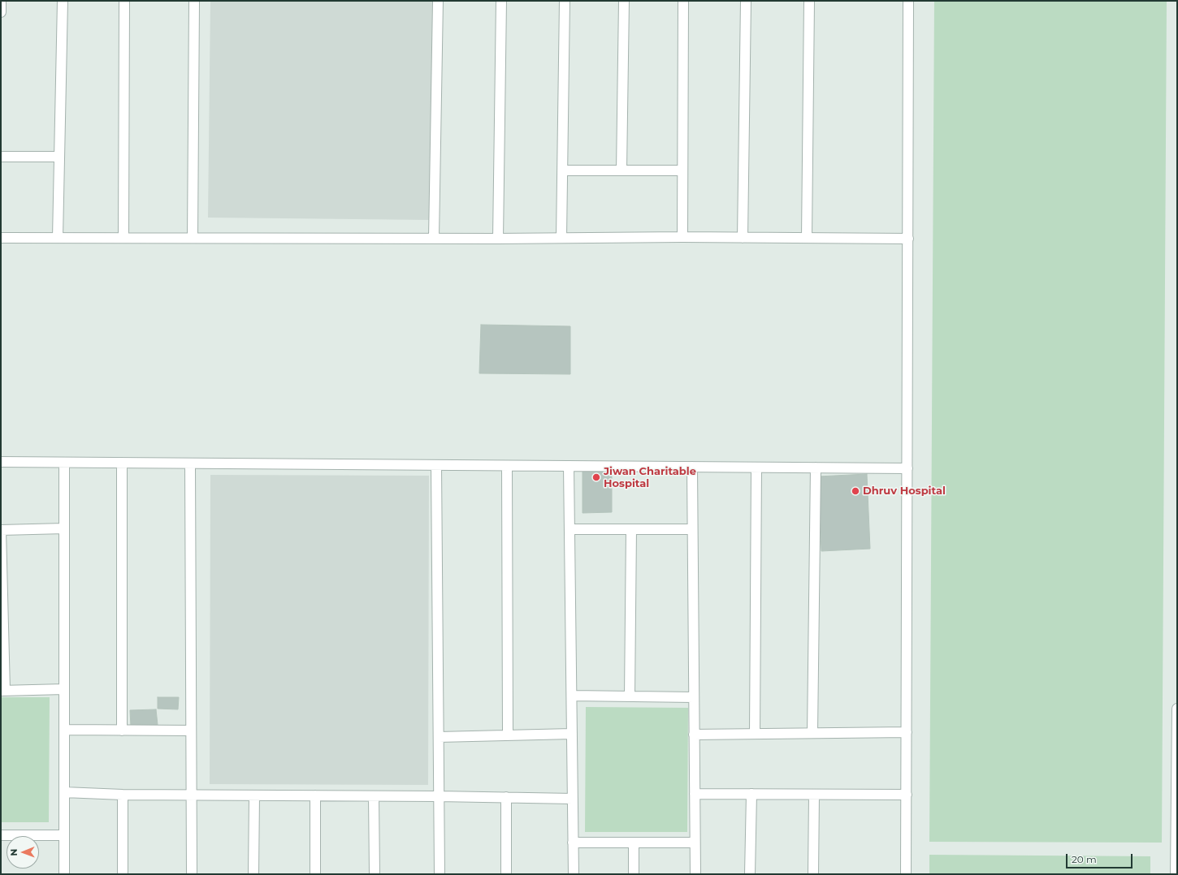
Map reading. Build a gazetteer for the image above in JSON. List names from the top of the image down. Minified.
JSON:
{"places":["Jiwan Charitable Hospital","Dhruv Hospital"],"scale_bar":"20 m","north":"left"}
